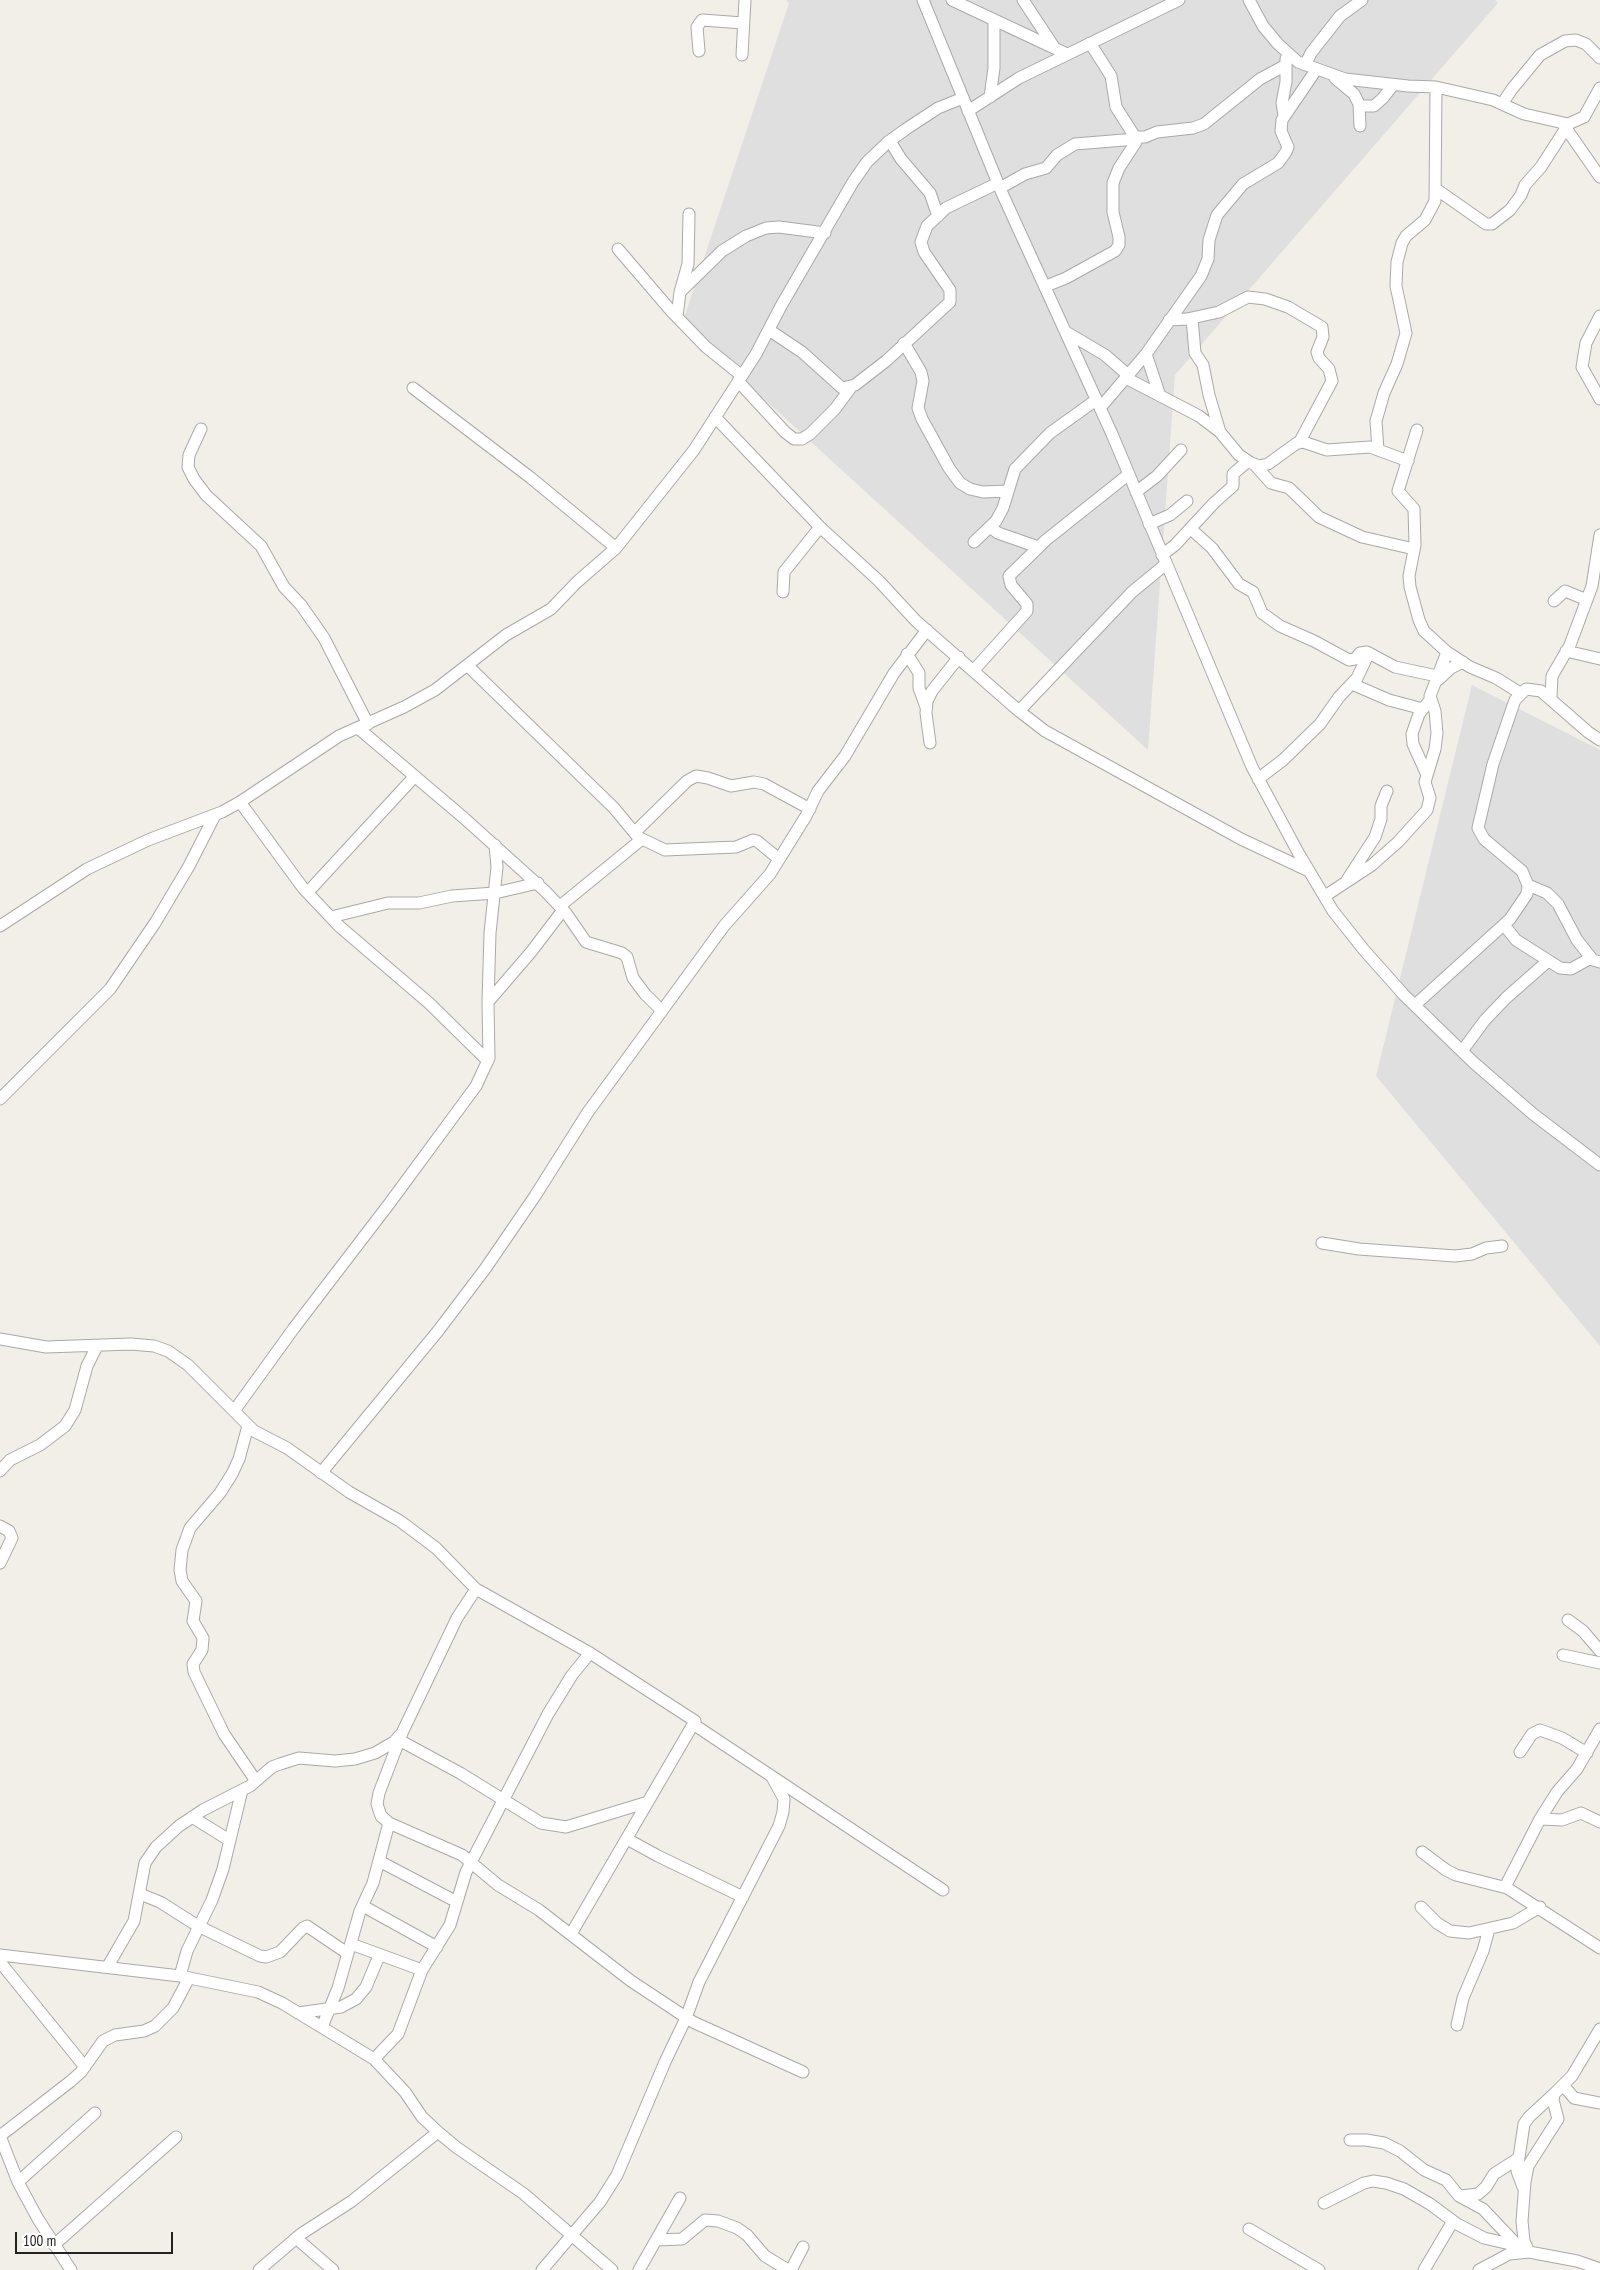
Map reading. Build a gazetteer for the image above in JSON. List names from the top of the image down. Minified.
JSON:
{"scale_bar":"100 m"}
